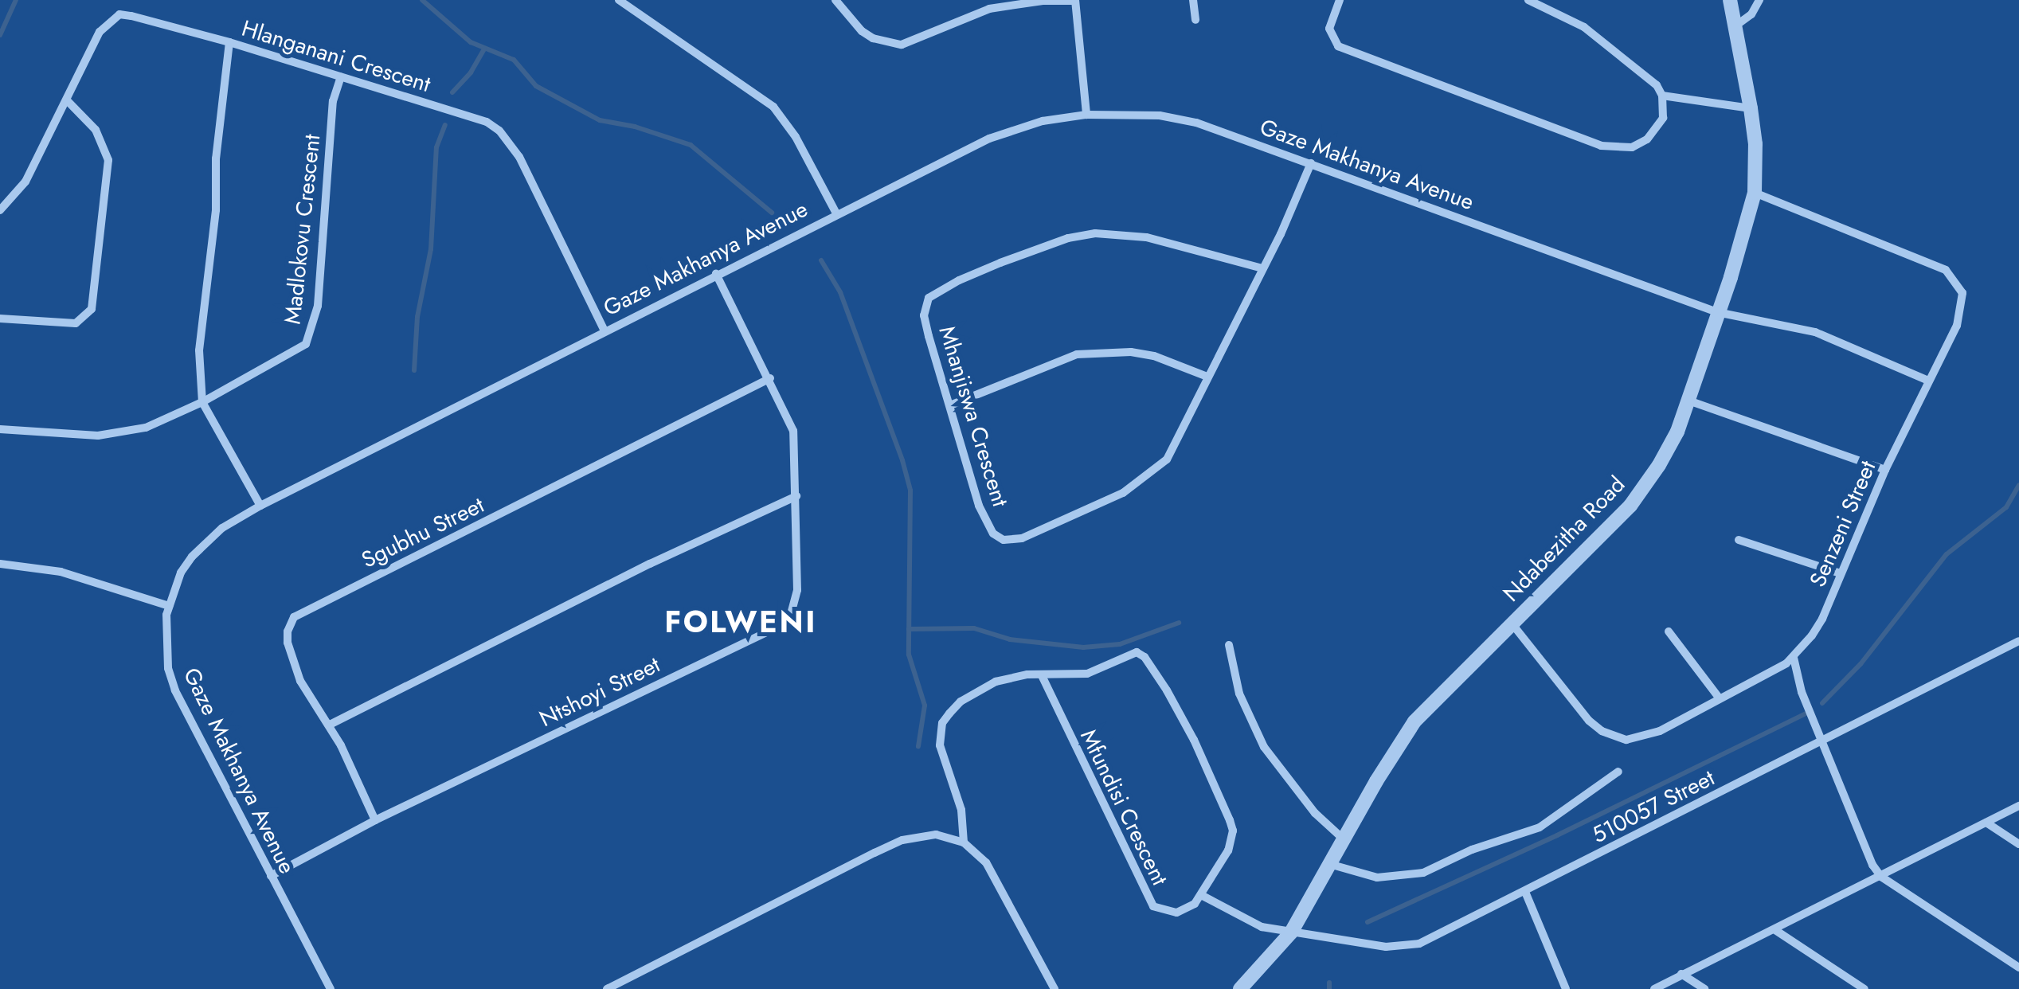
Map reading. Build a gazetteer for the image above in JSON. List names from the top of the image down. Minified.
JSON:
{"streets":{"street":["Hlanganani Crescent","Gaze Makhanya Avenue","Madlokovu Crescent","Mhanjiswa Crescent","Senzeni Street","Sgubhu Street","Ndabezitha Road","Ntshoyi Street","510057 Street","Mfundisi Crescent"]},"crossings":[["Hlanganani Crescent","Gaze Makhanya Avenue"],["Hlanganani Crescent","Madlokovu Crescent"],["Gaze Makhanya Avenue","Mhanjiswa Crescent"],["Gaze Makhanya Avenue","Senzeni Street"],["Gaze Makhanya Avenue","Ndabezitha Road"],["Gaze Makhanya Avenue","Ntshoyi Street"],["Senzeni Street","Ndabezitha Road"],["Sgubhu Street","Ntshoyi Street"],["Ndabezitha Road","510057 Street"],["510057 Street","Mfundisi Crescent"]],"districts":["FOLWENI"]}
